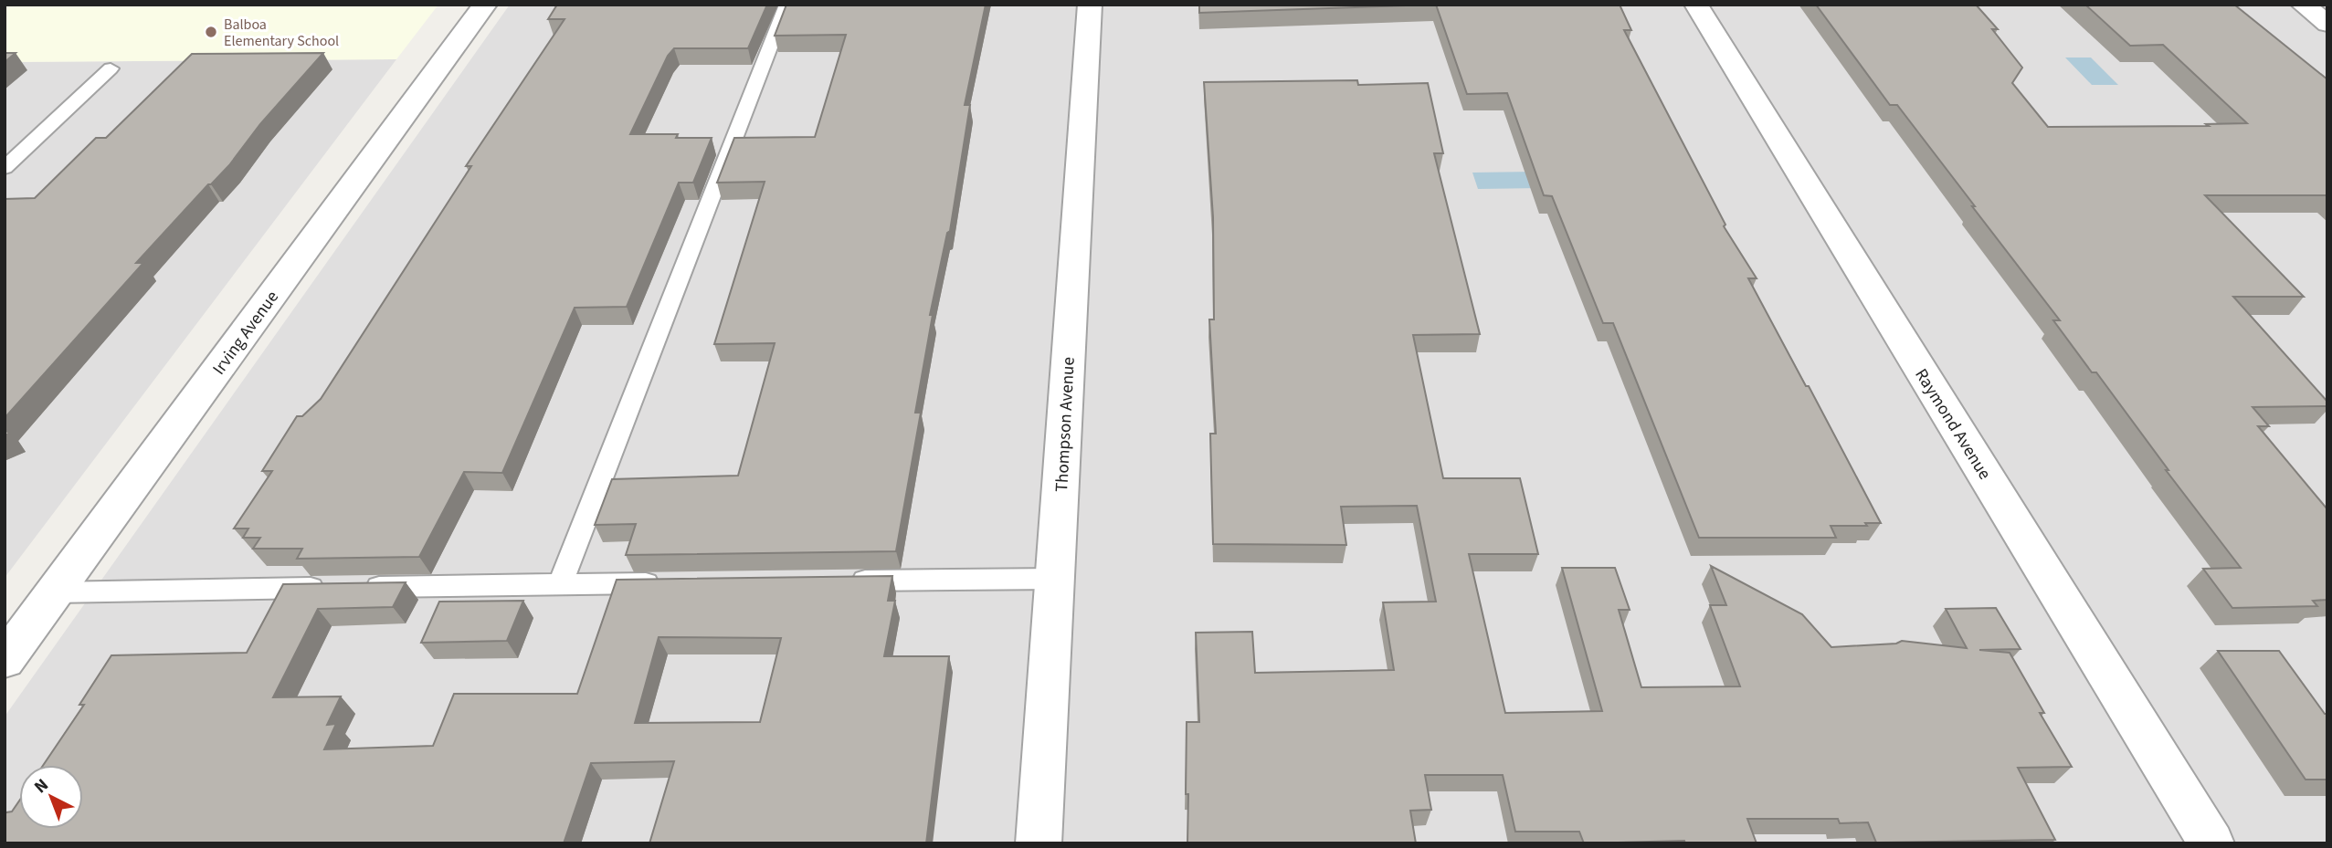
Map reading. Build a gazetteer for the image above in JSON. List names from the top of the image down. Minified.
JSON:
{"streets":{"street":["Irving Avenue","Raymond Avenue","Thompson Avenue"]},"places":["Balboa Elementary School"],"north":"top left"}
